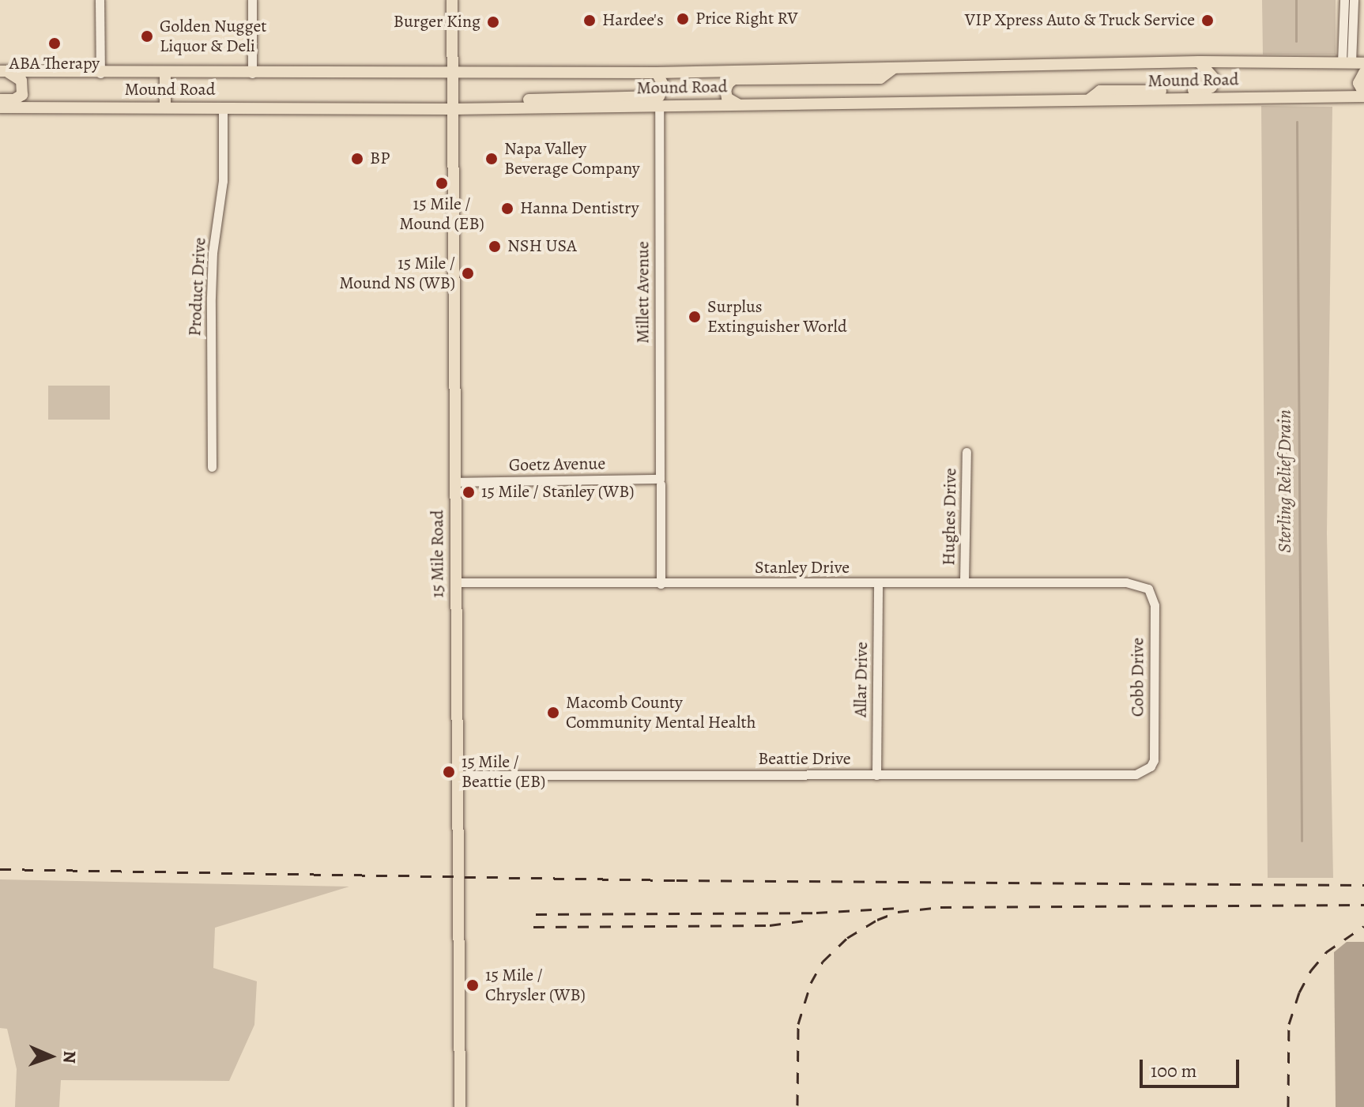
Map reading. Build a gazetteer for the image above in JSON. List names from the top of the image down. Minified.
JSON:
{"streets":{"main road":["Mound Road","15 Mile Road"],"street":["Product Drive","Millett Avenue","Goetz Avenue","Hughes Drive","Stanley Drive","Cobb Drive","Allar Drive","Beattie Drive"]},"crossings":[["Mound Road","Product Drive"],["Mound Road","Millett Avenue"],["Mound Road","15 Mile Road"],["Millett Avenue","Goetz Avenue"],["Millett Avenue","Stanley Drive"],["Goetz Avenue","15 Mile Road"],["Hughes Drive","Stanley Drive"],["15 Mile Road","Stanley Drive"],["15 Mile Road","Beattie Drive"],["Stanley Drive","Cobb Drive"],["Stanley Drive","Allar Drive"],["Cobb Drive","Beattie Drive"],["Allar Drive","Beattie Drive"]],"water":["Sterling Relief Drain"],"places":["Price Right RV","Hardee's","VIP Xpress Auto & Truck Service","Burger King","Golden Nugget Liquor & Deli","ABA Therapy","BP","Napa Valley Beverage Company","15 Mile / Mound (EB)","Hanna Dentistry","NSH USA","15 Mile / Mound NS (WB)","Surplus Extinguisher World","15 Mile / Stanley (WB)","Macomb County Community Mental Health","15 Mile / Beattie (EB)","15 Mile / Chrysler (WB)"],"scale_bar":"100 m","north":"right"}
